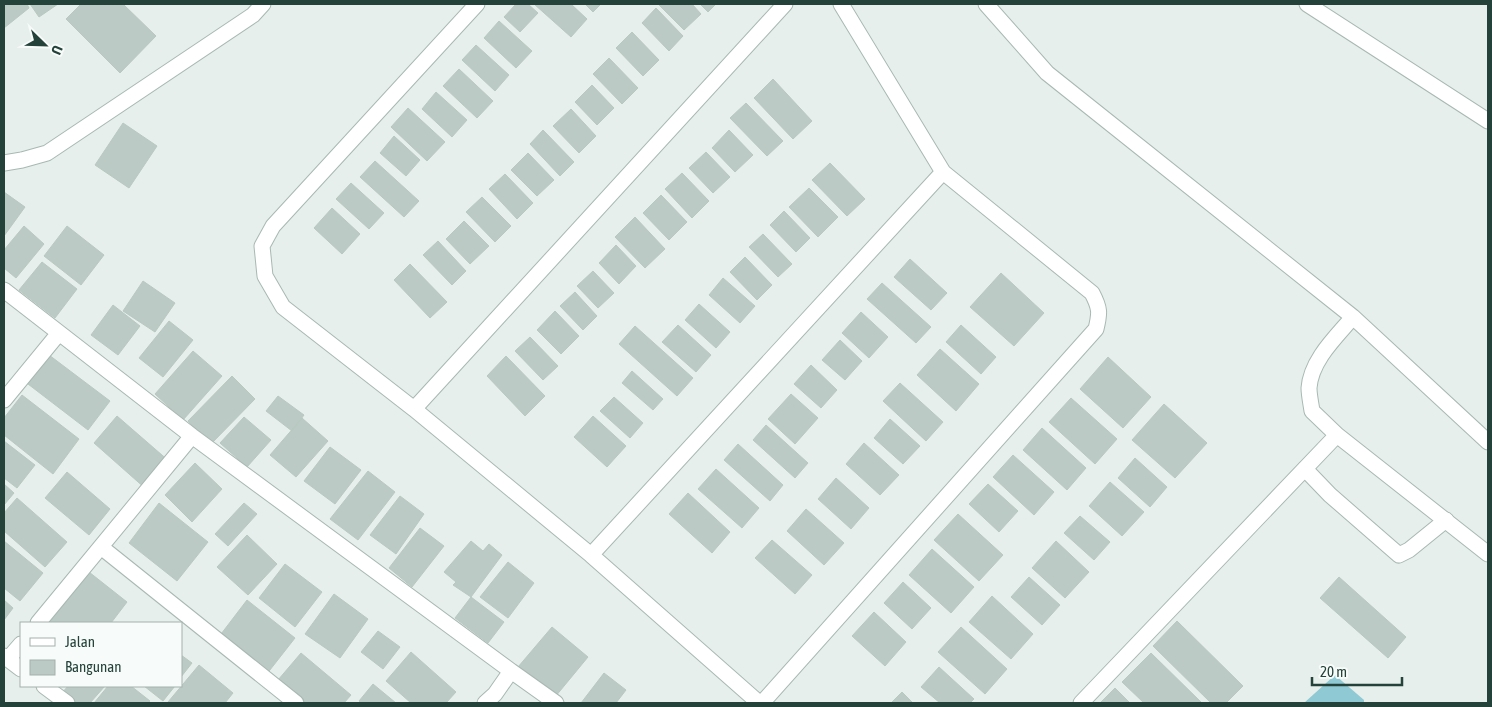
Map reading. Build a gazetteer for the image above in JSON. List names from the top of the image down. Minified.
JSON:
{"legend":["Jalan","Bangunan"],"scale_bar":"20 m","north":"bottom right"}
